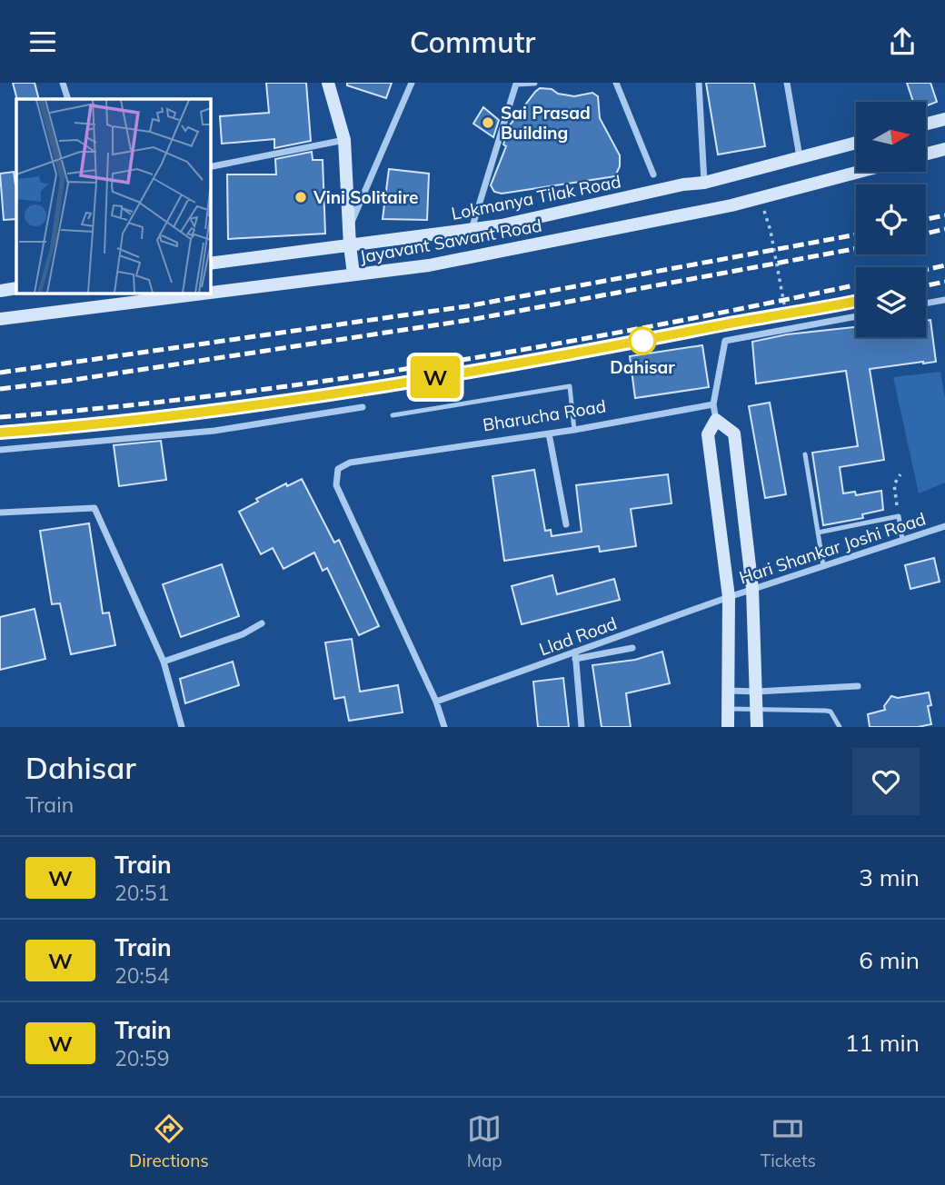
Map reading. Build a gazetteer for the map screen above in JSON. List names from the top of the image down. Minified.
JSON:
{"streets":{"street":["Lokmanya Tilak Road","Jayavant Sawant Road","Bharucha Road","Hari Shankar Joshi Road","Llad Road"]},"crossings":[["Bharucha Road","Llad Road"],["Hari Shankar Joshi Road","Llad Road"]],"places":["Sai Prasad Building","Vini Solitaire","Dahisar"],"north":"right","page":{"header":"Commutr","on_map":"W","heading":["Dahisar","Train"],"list":[{"mark":"W","name":"Train","note":"20:51","value":"3 min"},{"mark":"W","name":"Train","note":"20:54","value":"6 min"},{"mark":"W","name":"Train","note":"20:59","value":"11 min"}],"tabs":["Directions","Map","Tickets"]}}
